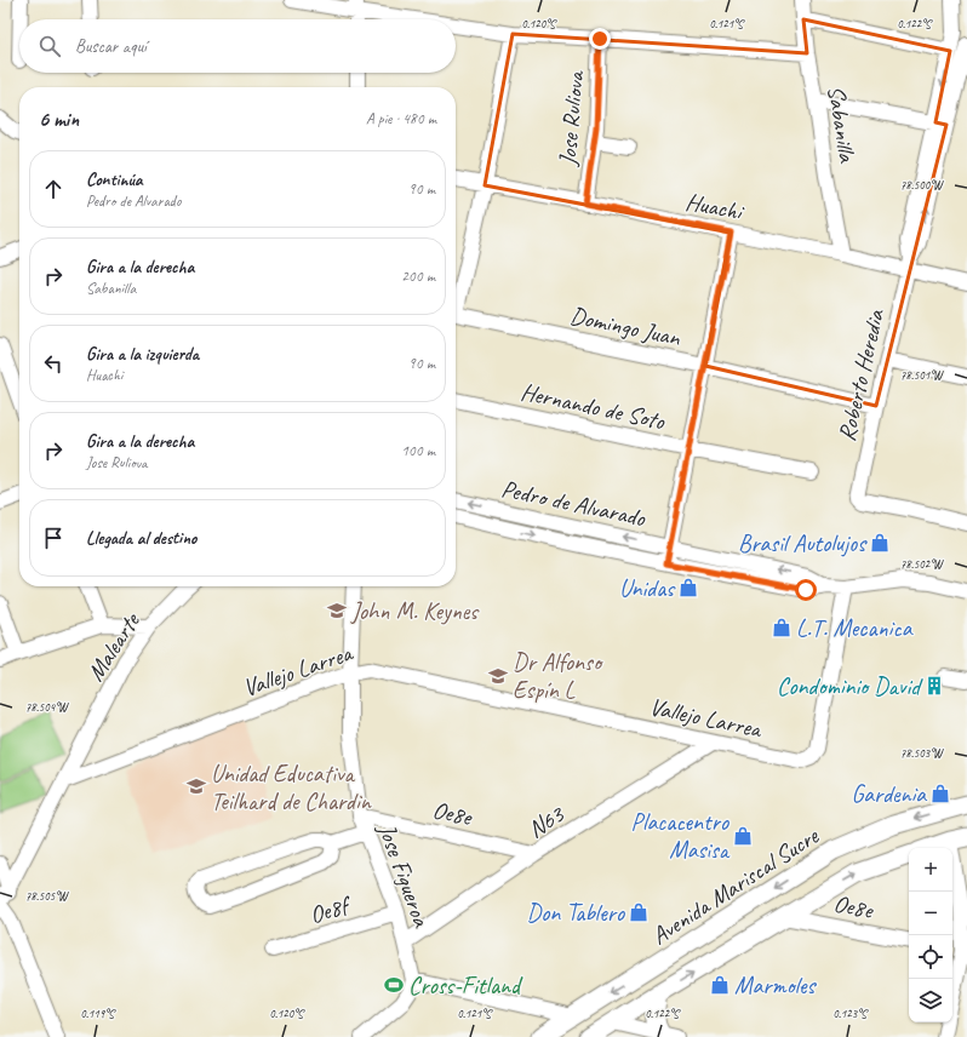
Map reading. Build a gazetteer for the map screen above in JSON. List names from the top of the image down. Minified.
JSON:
{"streets":{"main road":["Avenida Mariscal Sucre"],"street":["Jose Ruliova","Sabanilla","Huachi","Domingo Juan","Roberto Heredia","Hernando de Soto","Pedro de Alvarado","Malearte","Vallejo Larrea","Oe8e","N63","Jose Figueroa","Oe8f"]},"crossings":[["Jose Ruliova","Huachi"],["Sabanilla","Huachi"],["Huachi","Roberto Heredia"],["Domingo Juan","Roberto Heredia"],["Pedro de Alvarado","Vallejo Larrea"],["Malearte","Vallejo Larrea"],["Vallejo Larrea","N63"],["Vallejo Larrea","Jose Figueroa"],["Oe8e","N63"],["Oe8e","Jose Figueroa"],["Oe8e","Avenida Mariscal Sucre"],["N63","Jose Figueroa"],["Jose Figueroa","Oe8f"]],"places":{"shop":["Brasil Autolujos","Unidas","L.T. Mecanica","Gardenia","Placacentro Masisa","Don Tablero","Marmoles"],"school or university":["John M. Keynes","Dr Alfonso Espín L","Unidad Educativa Teilhard de Chardin"],"building":["Condominio David"],"sports":["Cross-Fitland"]},"page":{"search":"Buscar aquí","heading":["6 min","A pie · 480 m"],"list":[["Continúa","Pedro de Alvarado","90 m"],["Gira a la derecha","Sabanilla","200 m"],["Gira a la izquierda","Huachi","90 m"],["Gira a la derecha","Jose Ruliova","100 m"],"Llegada al destino"],"map_buttons":["+","−"]},"coordinates":["0.120°S","0.121°S","0.122°S","78.500°W","78.501°W","78.502°W","78.504°W","78.503°W","78.505°W","0.119°S","0.123°S"]}
